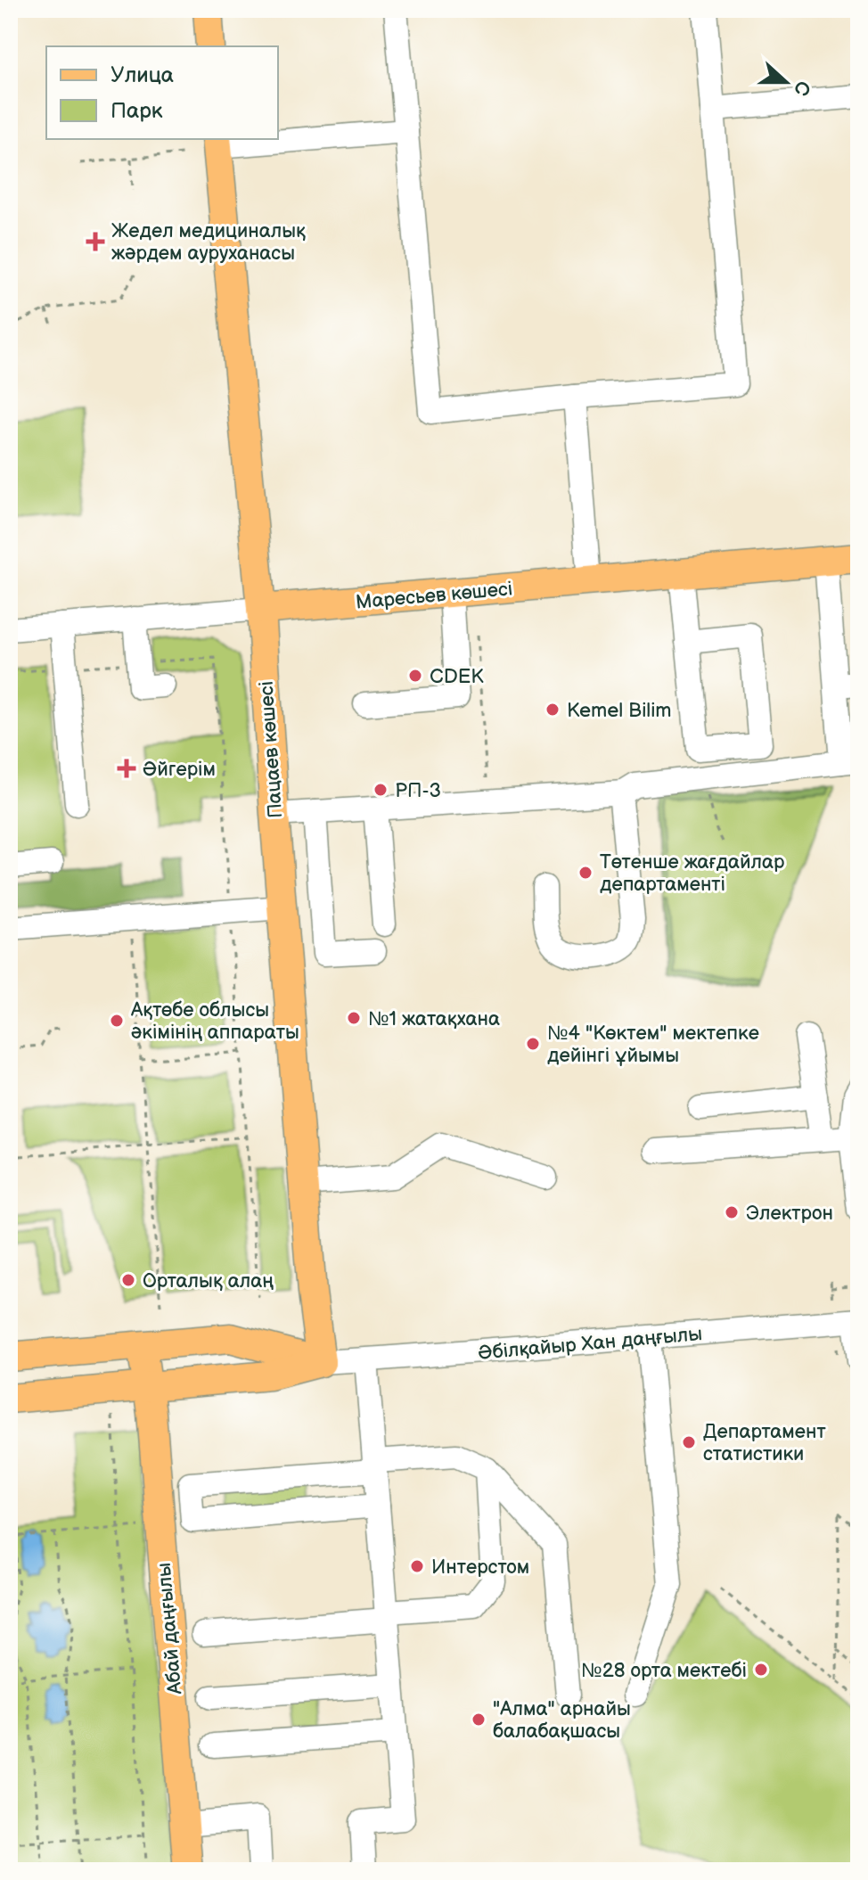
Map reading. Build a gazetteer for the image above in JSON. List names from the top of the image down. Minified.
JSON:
{"streets":{"main road":["Маресьев көшесі","Пацаев көшесі","Әбілқайыр Хан даңғылы","Абай даңғылы"]},"crossings":[["Маресьев көшесі","Пацаев көшесі"],["Пацаев көшесі","Әбілқайыр Хан даңғылы"],["Әбілқайыр Хан даңғылы","Абай даңғылы"]],"places":{"health":["Жедел медициналық жәрдем ауруханасы","Әйгерім"],"other":["CDEK","Kemel Bilim","РП-3","Төтенше жағдайлар департаменті","№1 жатақхана","Ақтөбе облысы әкімінің аппараты","№4 \"Көктем\" мектепке дейінгі ұйымы","Электрон","Орталық алаң","Департамент статистики","Интерстом","№28 орта мектебі","\"Алма\" арнайы балабақшасы"]},"legend":["Улица","Парк"],"north":"right"}
